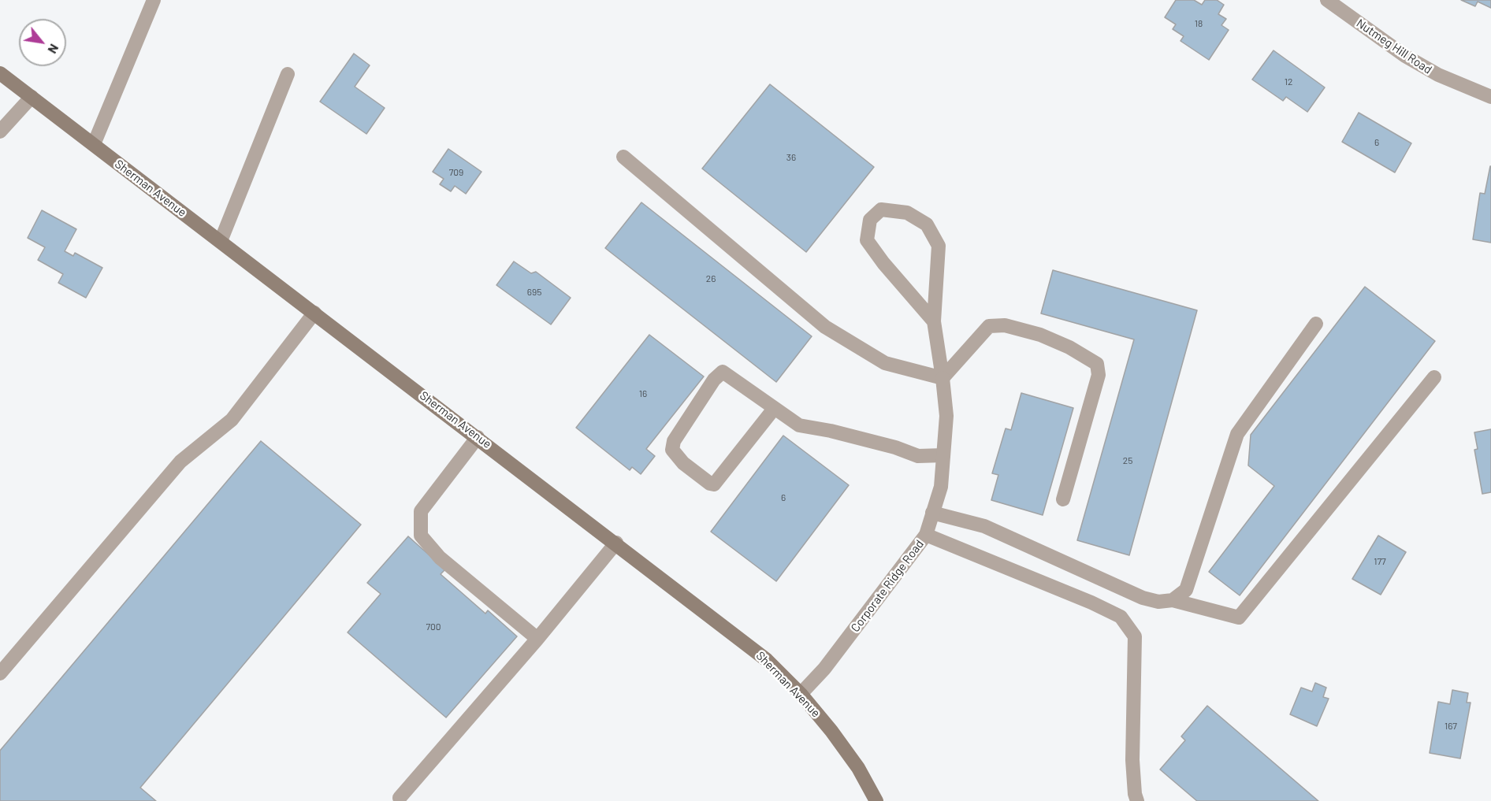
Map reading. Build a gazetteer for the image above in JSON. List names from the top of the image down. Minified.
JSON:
{"streets":{"main road":["Sherman Avenue"],"street":["Nutmeg Hill Road","Corporate Ridge Road"]},"crossings":[["Sherman Avenue","Corporate Ridge Road"]],"house_numbers":["18","12","6","36","709","26","695","16","25","6","177","700","167"],"north":"bottom right"}
